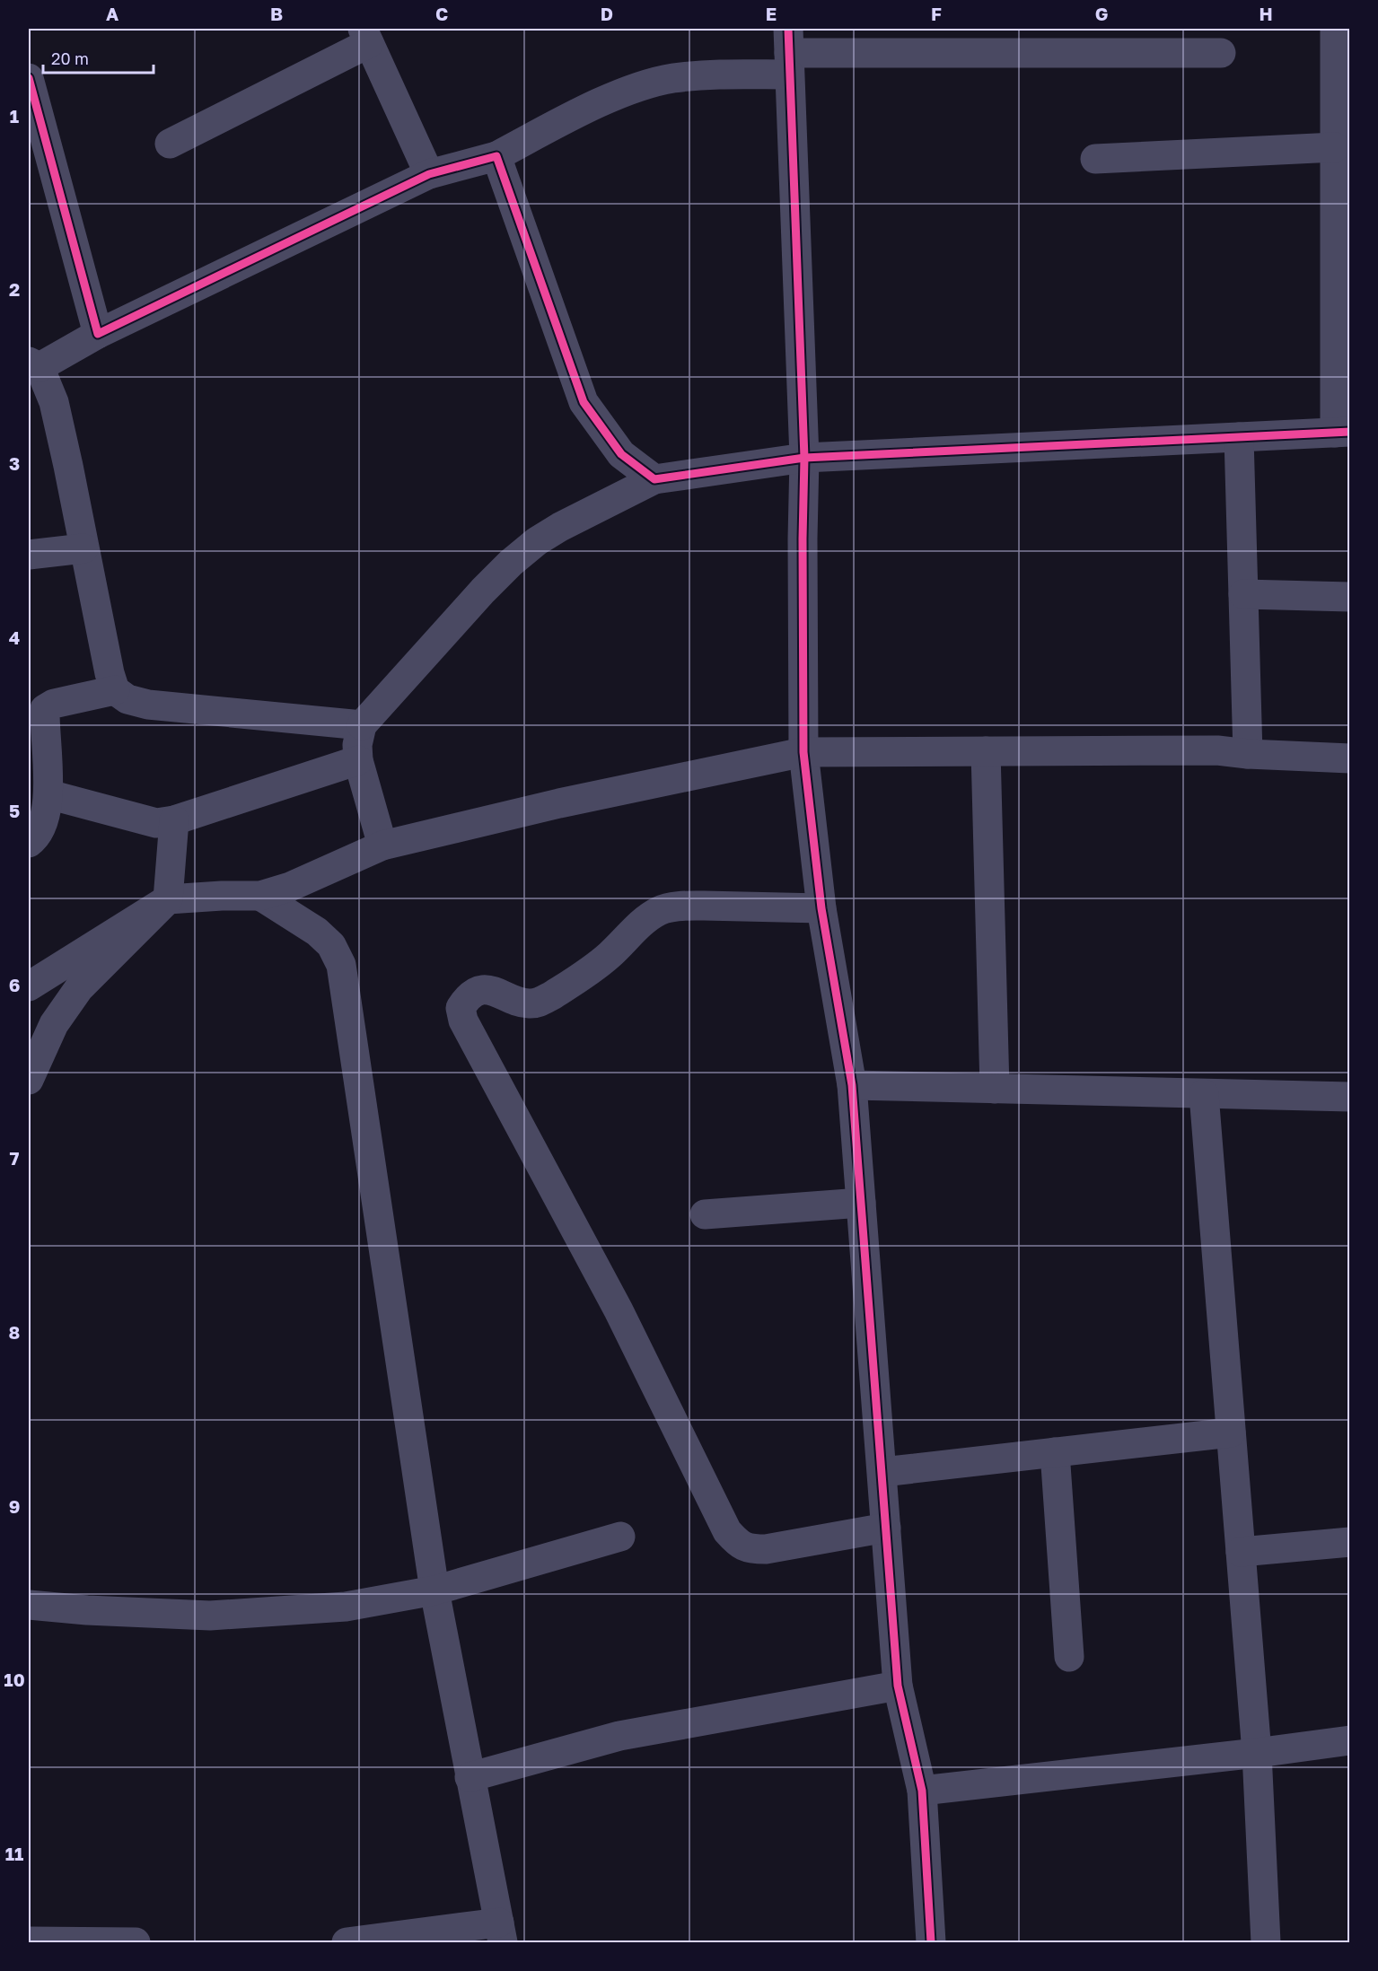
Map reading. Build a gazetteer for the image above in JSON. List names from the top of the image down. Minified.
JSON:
{"scale_bar":"20 m","grid":{"columns":["A","B","C","D","E","F","G","H"],"rows":["1","2","3","4","5","6","7","8","9","10","11"]}}
